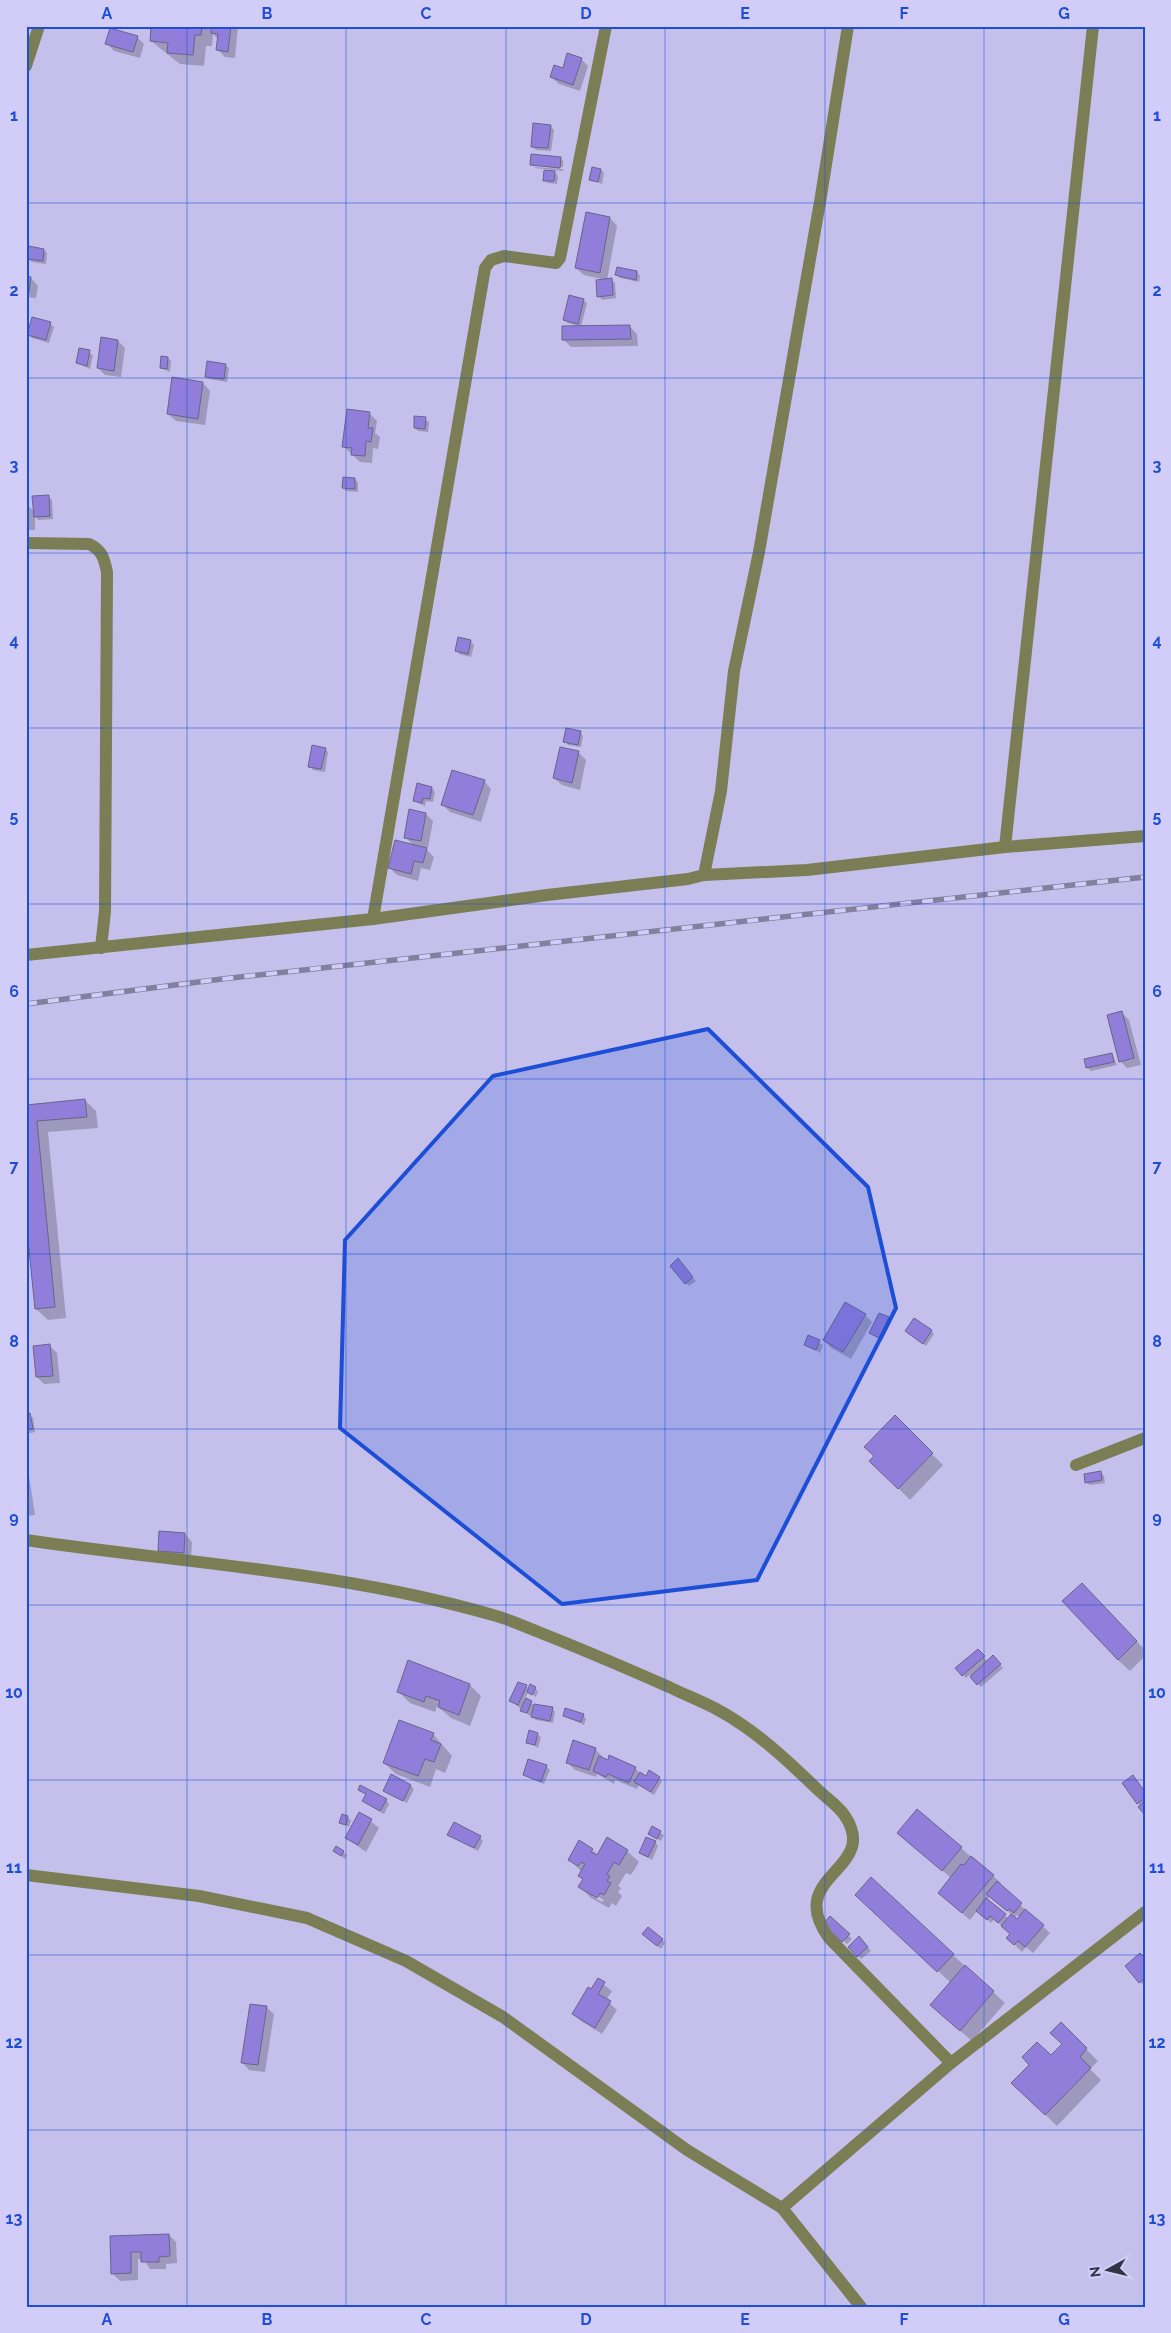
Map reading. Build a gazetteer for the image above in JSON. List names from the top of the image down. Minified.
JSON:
{"north":"left","grid":{"columns":["A","B","C","D","E","F","G"],"rows":["1","2","3","4","5","6","7","8","9","10","11","12","13"]}}
